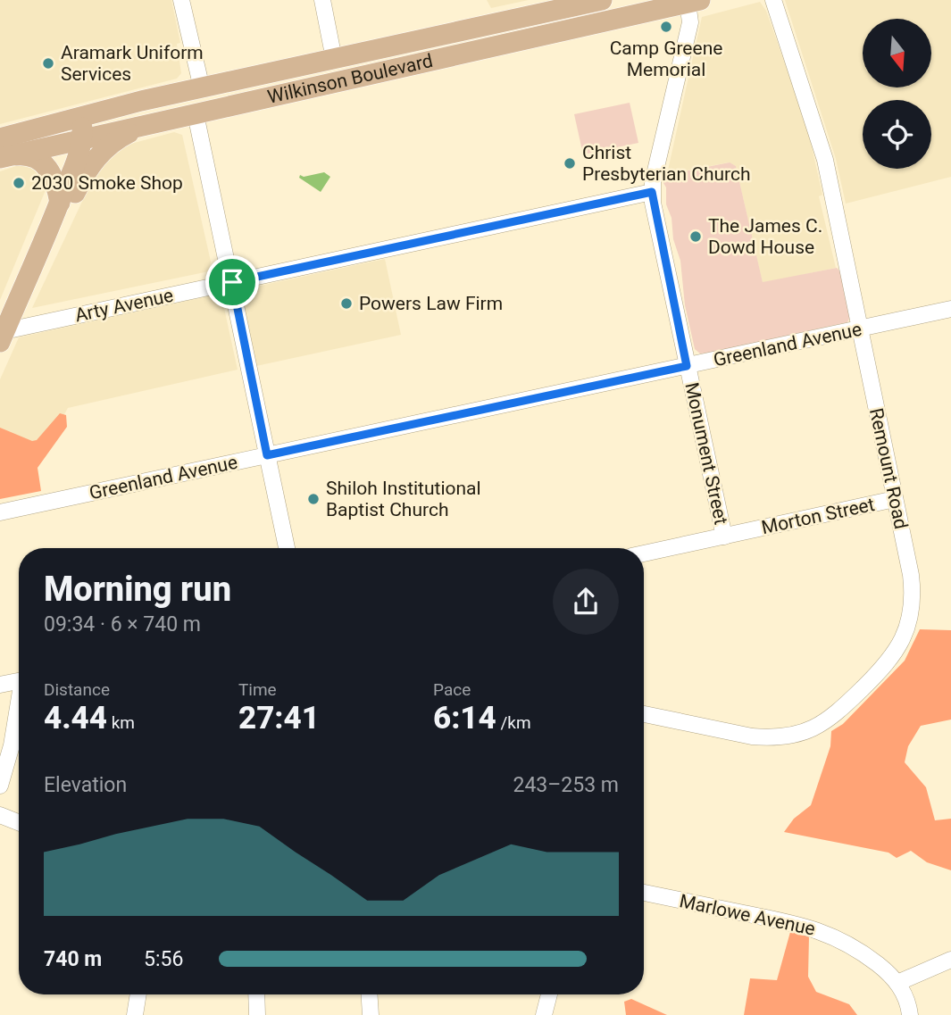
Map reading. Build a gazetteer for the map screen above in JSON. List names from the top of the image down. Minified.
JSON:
{"streets":{"main road":["Wilkinson Boulevard"],"street":["Arty Avenue","Greenland Avenue","Monument Street","Remount Road","Morton Street","Marlowe Avenue"]},"crossings":[["Wilkinson Boulevard","Monument Street"],["Arty Avenue","Monument Street"],["Greenland Avenue","Monument Street"],["Greenland Avenue","Remount Road"],["Monument Street","Morton Street"],["Remount Road","Morton Street"]],"places":["Camp Greene Memorial","Aramark Uniform Services","Christ Presbyterian Church","2030 Smoke Shop","The James C. Dowd House","Powers Law Firm","Shiloh Institutional Baptist Church"],"north":"bottom","page":{"heading":["Morning run","09:34 · 6 × 740 m"],"stats":[["Distance","4.44 km"],["Time","27:41"],["Pace","6:14 /km"]],"chart":["Elevation","243–253 m"],"list":[{"name":"740 m","note":"5:56"}]}}
